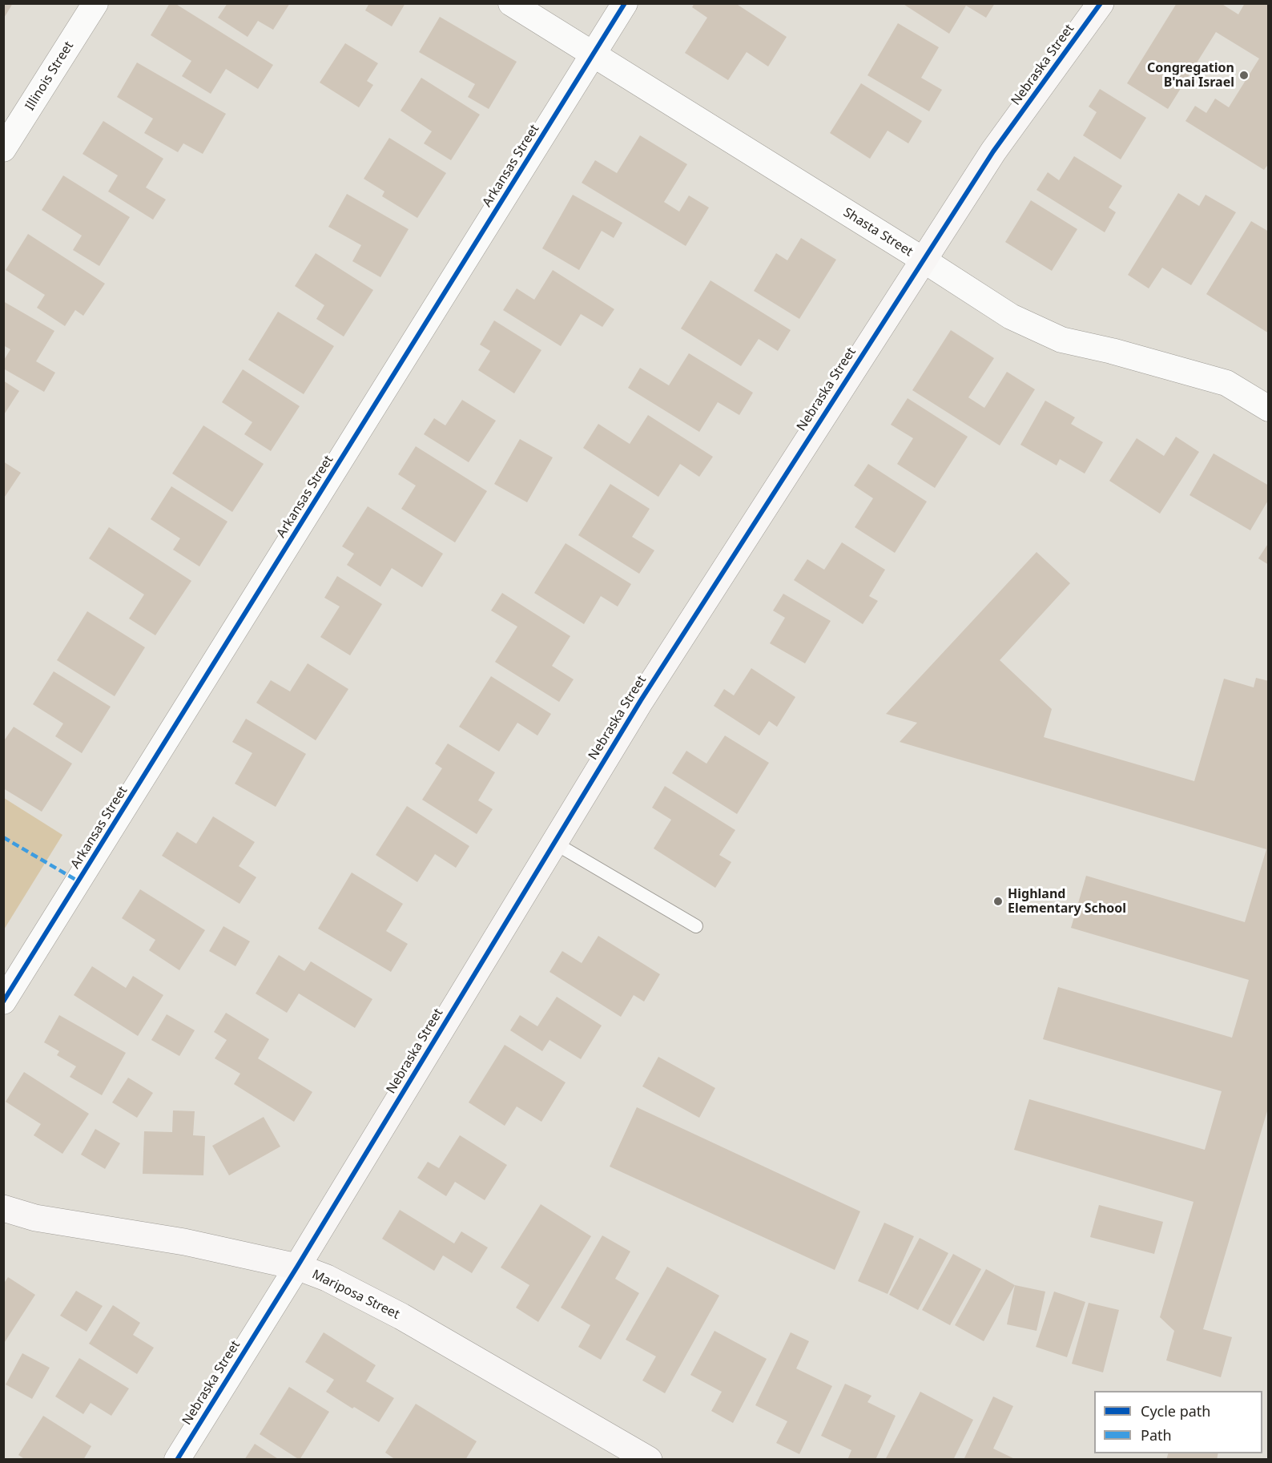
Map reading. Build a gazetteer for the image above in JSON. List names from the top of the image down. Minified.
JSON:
{"streets":{"street":["Nebraska Street","Illinois Street","Arkansas Street","Shasta Street","Mariposa Street"]},"crossings":[["Nebraska Street","Shasta Street"],["Nebraska Street","Mariposa Street"],["Arkansas Street","Shasta Street"]],"places":["Congregation B'nai Israel","Highland Elementary School"],"legend":["Cycle path","Path"]}
